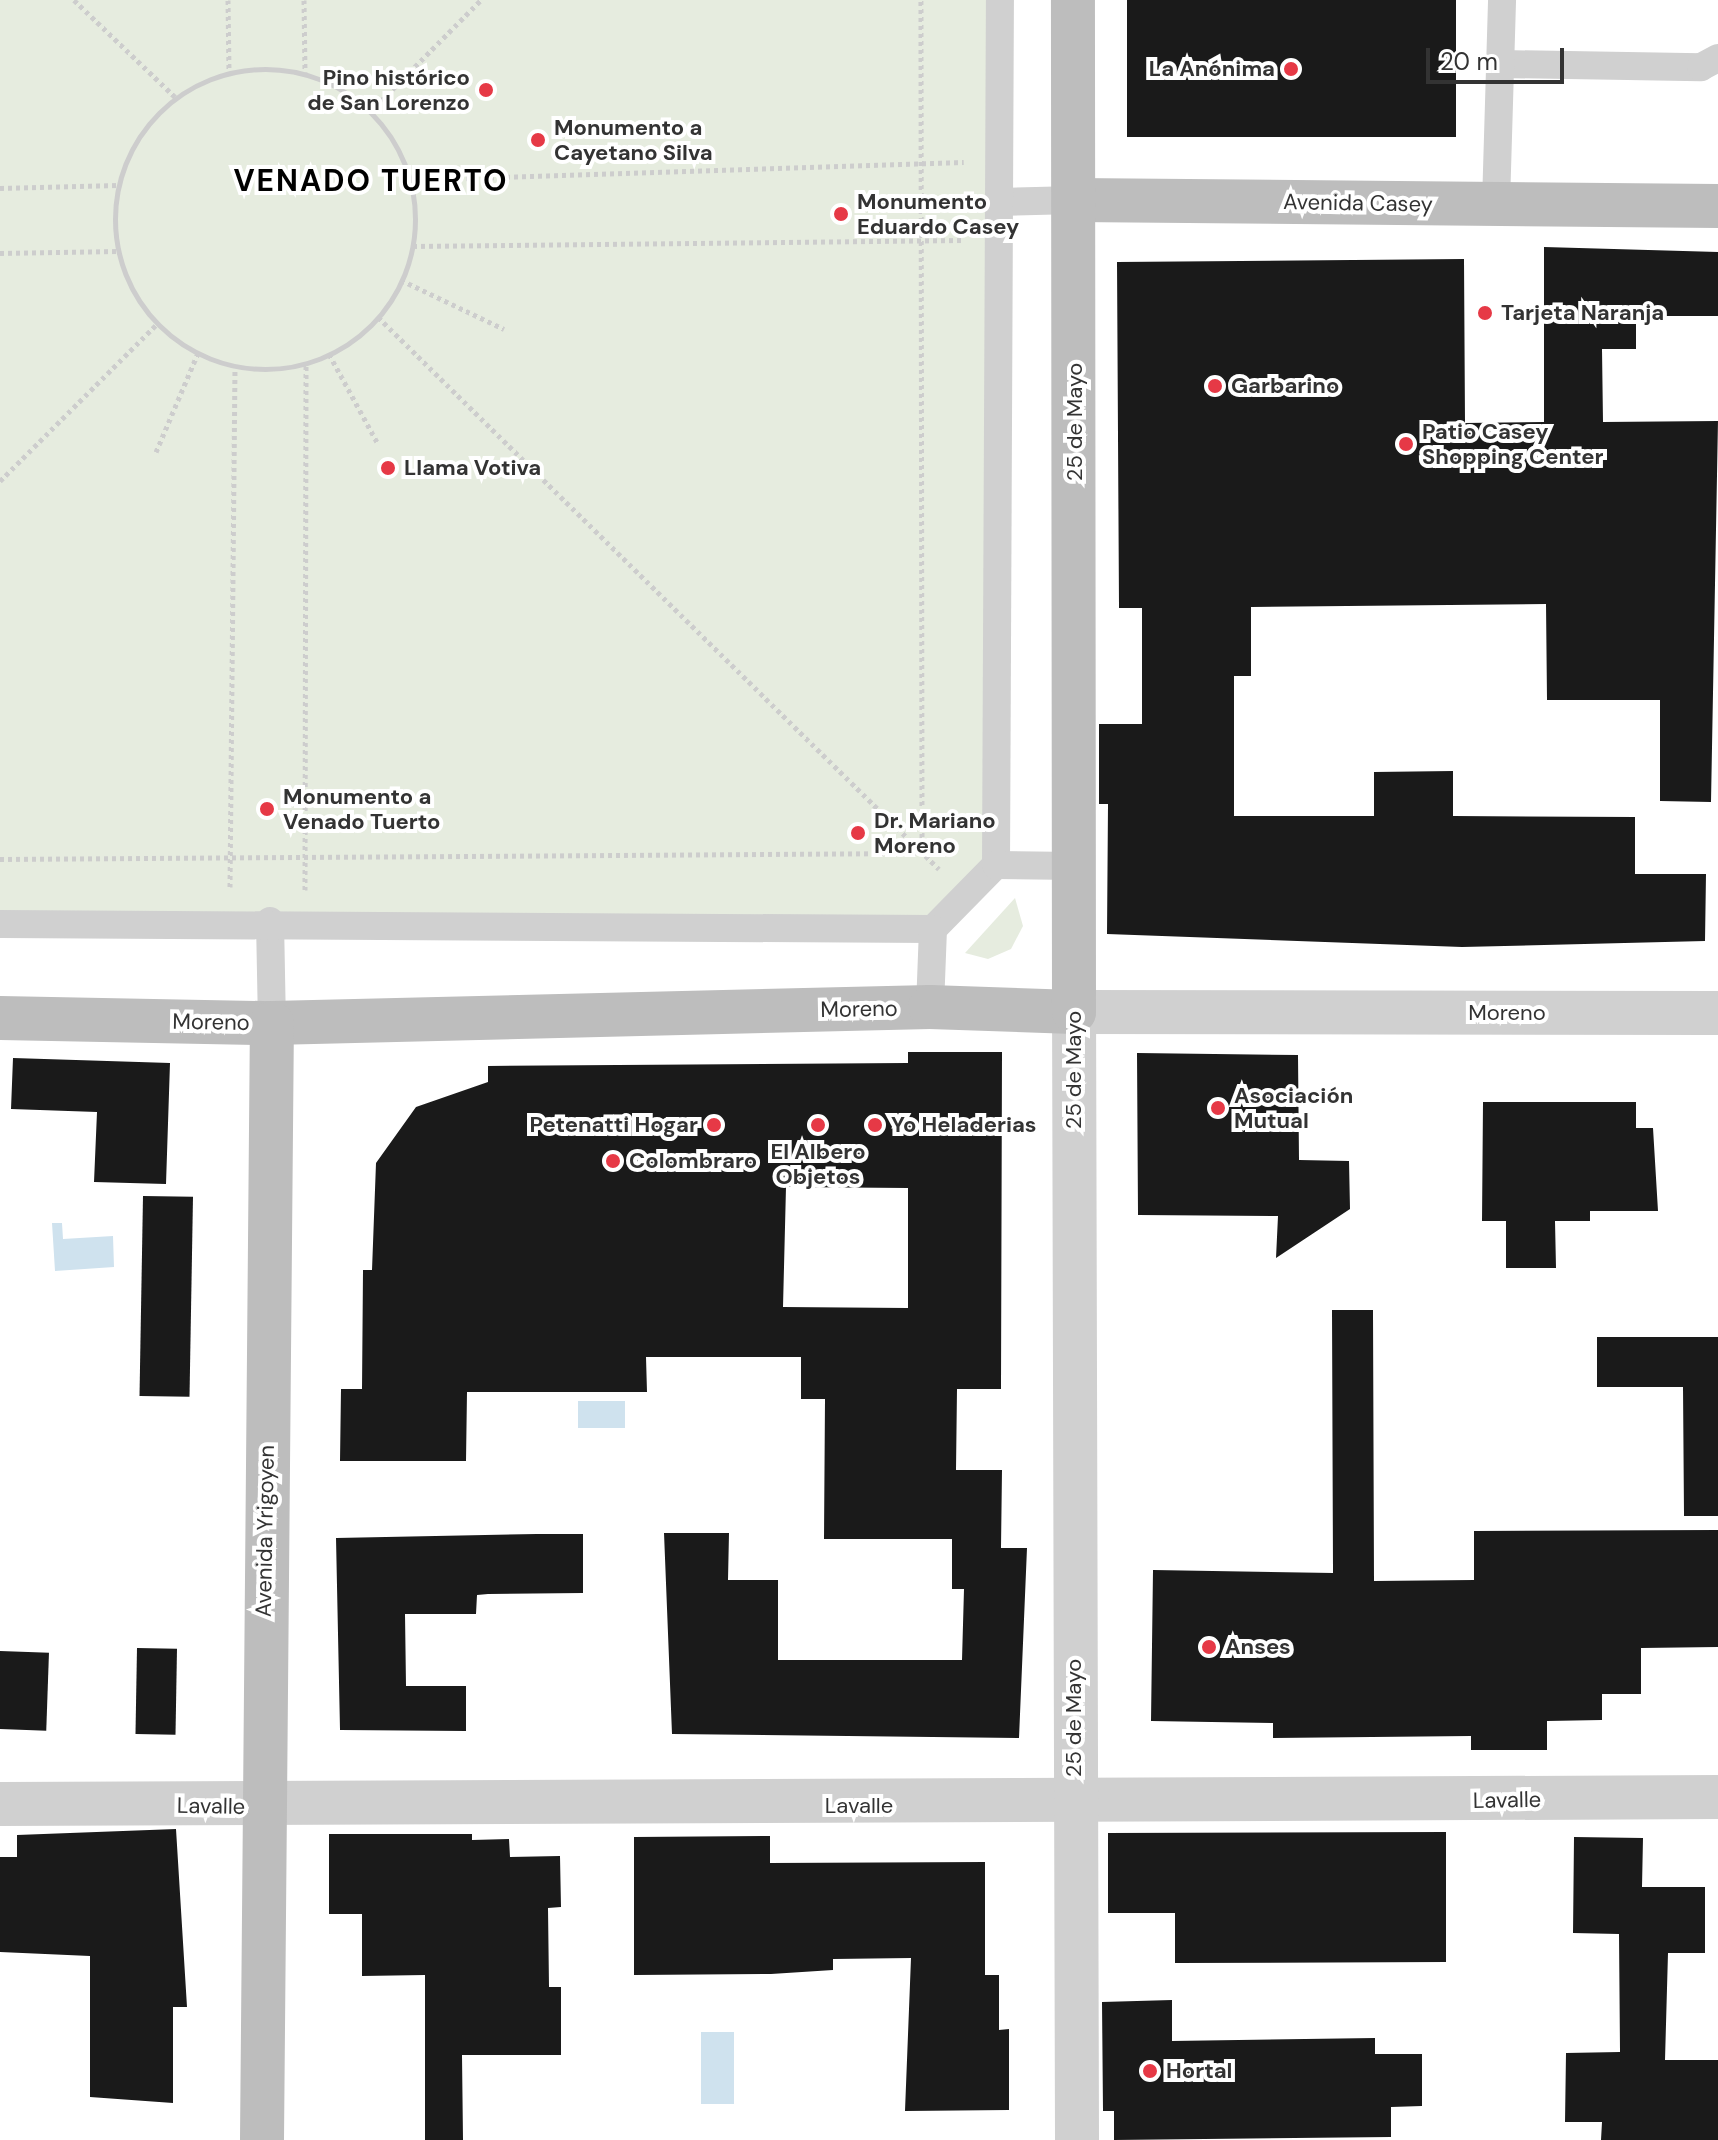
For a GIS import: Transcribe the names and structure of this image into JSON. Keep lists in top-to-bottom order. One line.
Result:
{"streets":{"main road":["Avenida Casey","25 de Mayo","Moreno","Avenida Yrigoyen"],"street":["Lavalle"]},"crossings":[["Avenida Casey","25 de Mayo"],["25 de Mayo","Moreno"],["25 de Mayo","Lavalle"],["Moreno","Avenida Yrigoyen"],["Avenida Yrigoyen","Lavalle"]],"districts":["VENADO TUERTO"],"places":["La Anónima","Pino histórico de San Lorenzo","Monumento a Cayetano Silva","Monumento Eduardo Casey","Tarjeta Naranja","Garbarino","Patio Casey Shopping Center","Llama Votiva","Monumento a Venado Tuerto","Dr. Mariano Moreno","Asociación Mutual","Petenatti Hogar","El Albero Objetos","Yo Heladerias","Colombraro","Anses","Hortal"],"scale_bar":"20 m"}
